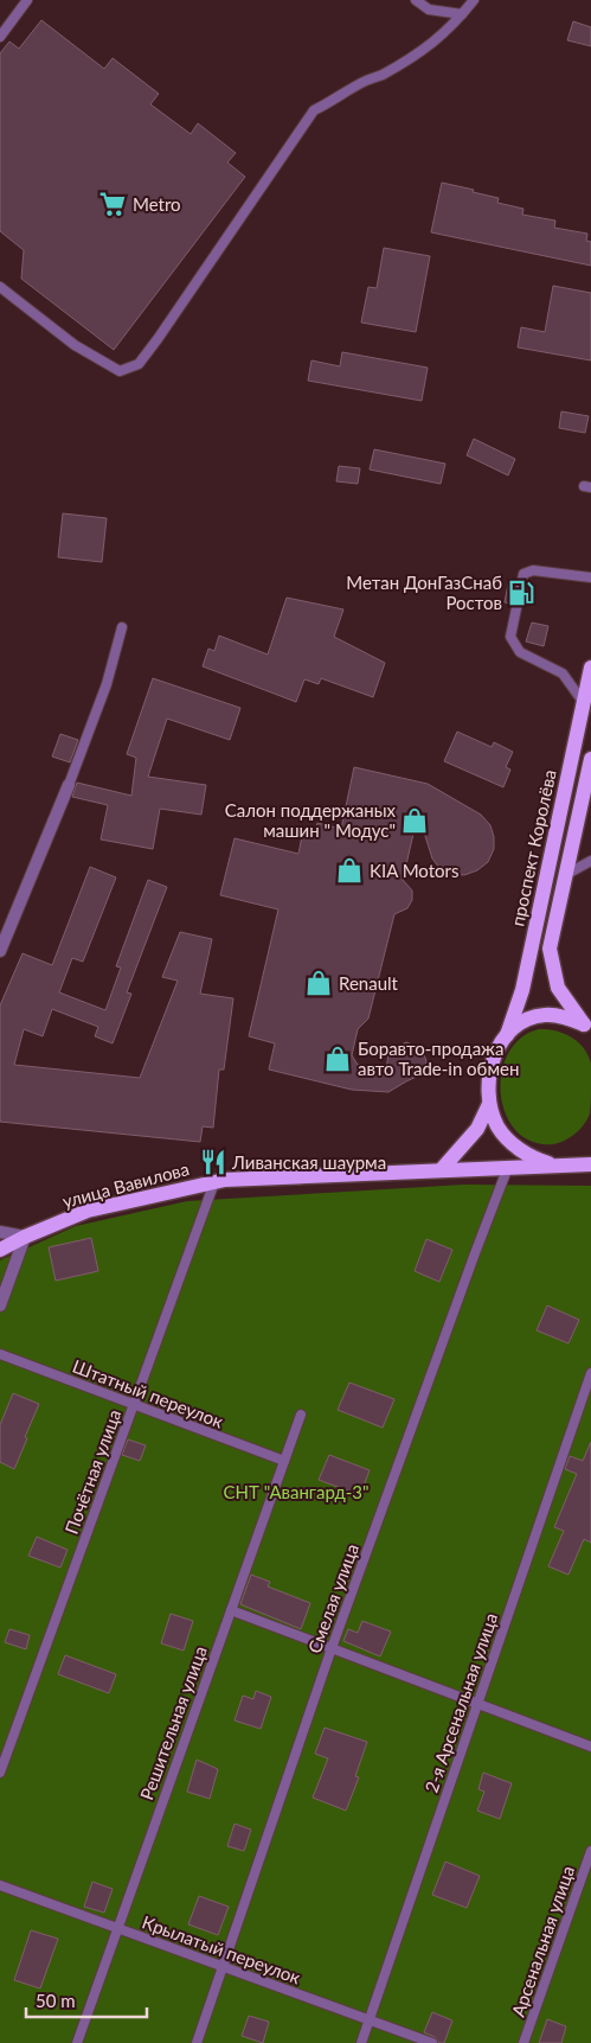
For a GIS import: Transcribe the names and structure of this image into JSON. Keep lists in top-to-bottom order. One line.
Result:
{"streets":{"main road":["проспект Королёва","улица Вавилова"],"lane":["Штатный переулок","Почётная улица","Смелая улица","2-я Арсенальная улица","Решительная улица","Арсенальная улица","Крылатый переулок"]},"crossings":[["проспект Королёва","улица Вавилова"],["улица Вавилова","Почётная улица"],["улица Вавилова","Смелая улица"],["Штатный переулок","Почётная улица"],["Штатный переулок","Решительная улица"],["Смелая улица","Крылатый переулок"],["2-я Арсенальная улица","Крылатый переулок"],["Решительная улица","Крылатый переулок"]],"parks":["СНТ \"Авангард-3\""],"places":{"supermarket":["Metro"],"fuel station":["Метан ДонГазСнаб Ростов"],"shop":["Салон поддержаных машин \" Модус\"","KIA Motors","Renault","Боравто-продажа авто Trade-in обмен"],"restaurant":["Ливанская шаурма"]},"scale_bar":"50 m"}
